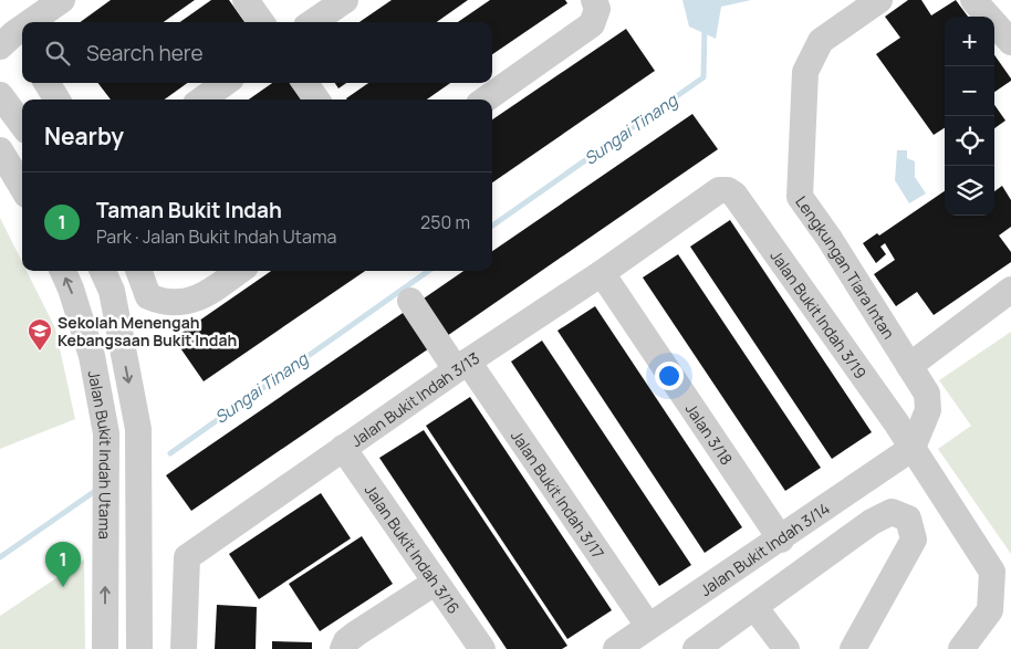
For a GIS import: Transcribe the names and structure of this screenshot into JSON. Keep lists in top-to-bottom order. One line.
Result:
{"streets":{"street":["Lengkungan Tiara Intan","Jalan Bukit Indah 3/19","Jalan Bukit Indah 3/13","Jalan 3/18","Jalan Bukit Indah Utama","Jalan Bukit Indah 3/17","Jalan Bukit Indah 3/16","Jalan Bukit Indah 3/14"]},"crossings":[["Lengkungan Tiara Intan","Jalan Bukit Indah 3/19"],["Lengkungan Tiara Intan","Jalan Bukit Indah 3/14"],["Jalan Bukit Indah 3/19","Jalan Bukit Indah 3/13"],["Jalan Bukit Indah 3/19","Jalan Bukit Indah 3/14"],["Jalan Bukit Indah 3/13","Jalan 3/18"],["Jalan Bukit Indah 3/13","Jalan Bukit Indah 3/17"],["Jalan Bukit Indah 3/13","Jalan Bukit Indah 3/16"],["Jalan 3/18","Jalan Bukit Indah 3/14"],["Jalan Bukit Indah 3/17","Jalan Bukit Indah 3/14"]],"water":["Sungai Tinang"],"places":{"school or university":["Sekolah Menengah Kebangsaan Bukit Indah"]},"page":{"map_buttons":["+","−"],"search":"Search here","heading":"Nearby","list":[{"mark":"1","name":"Taman Bukit Indah","note":"Park · Jalan Bukit Indah Utama","value":"250 m"}],"pins":"1"}}
